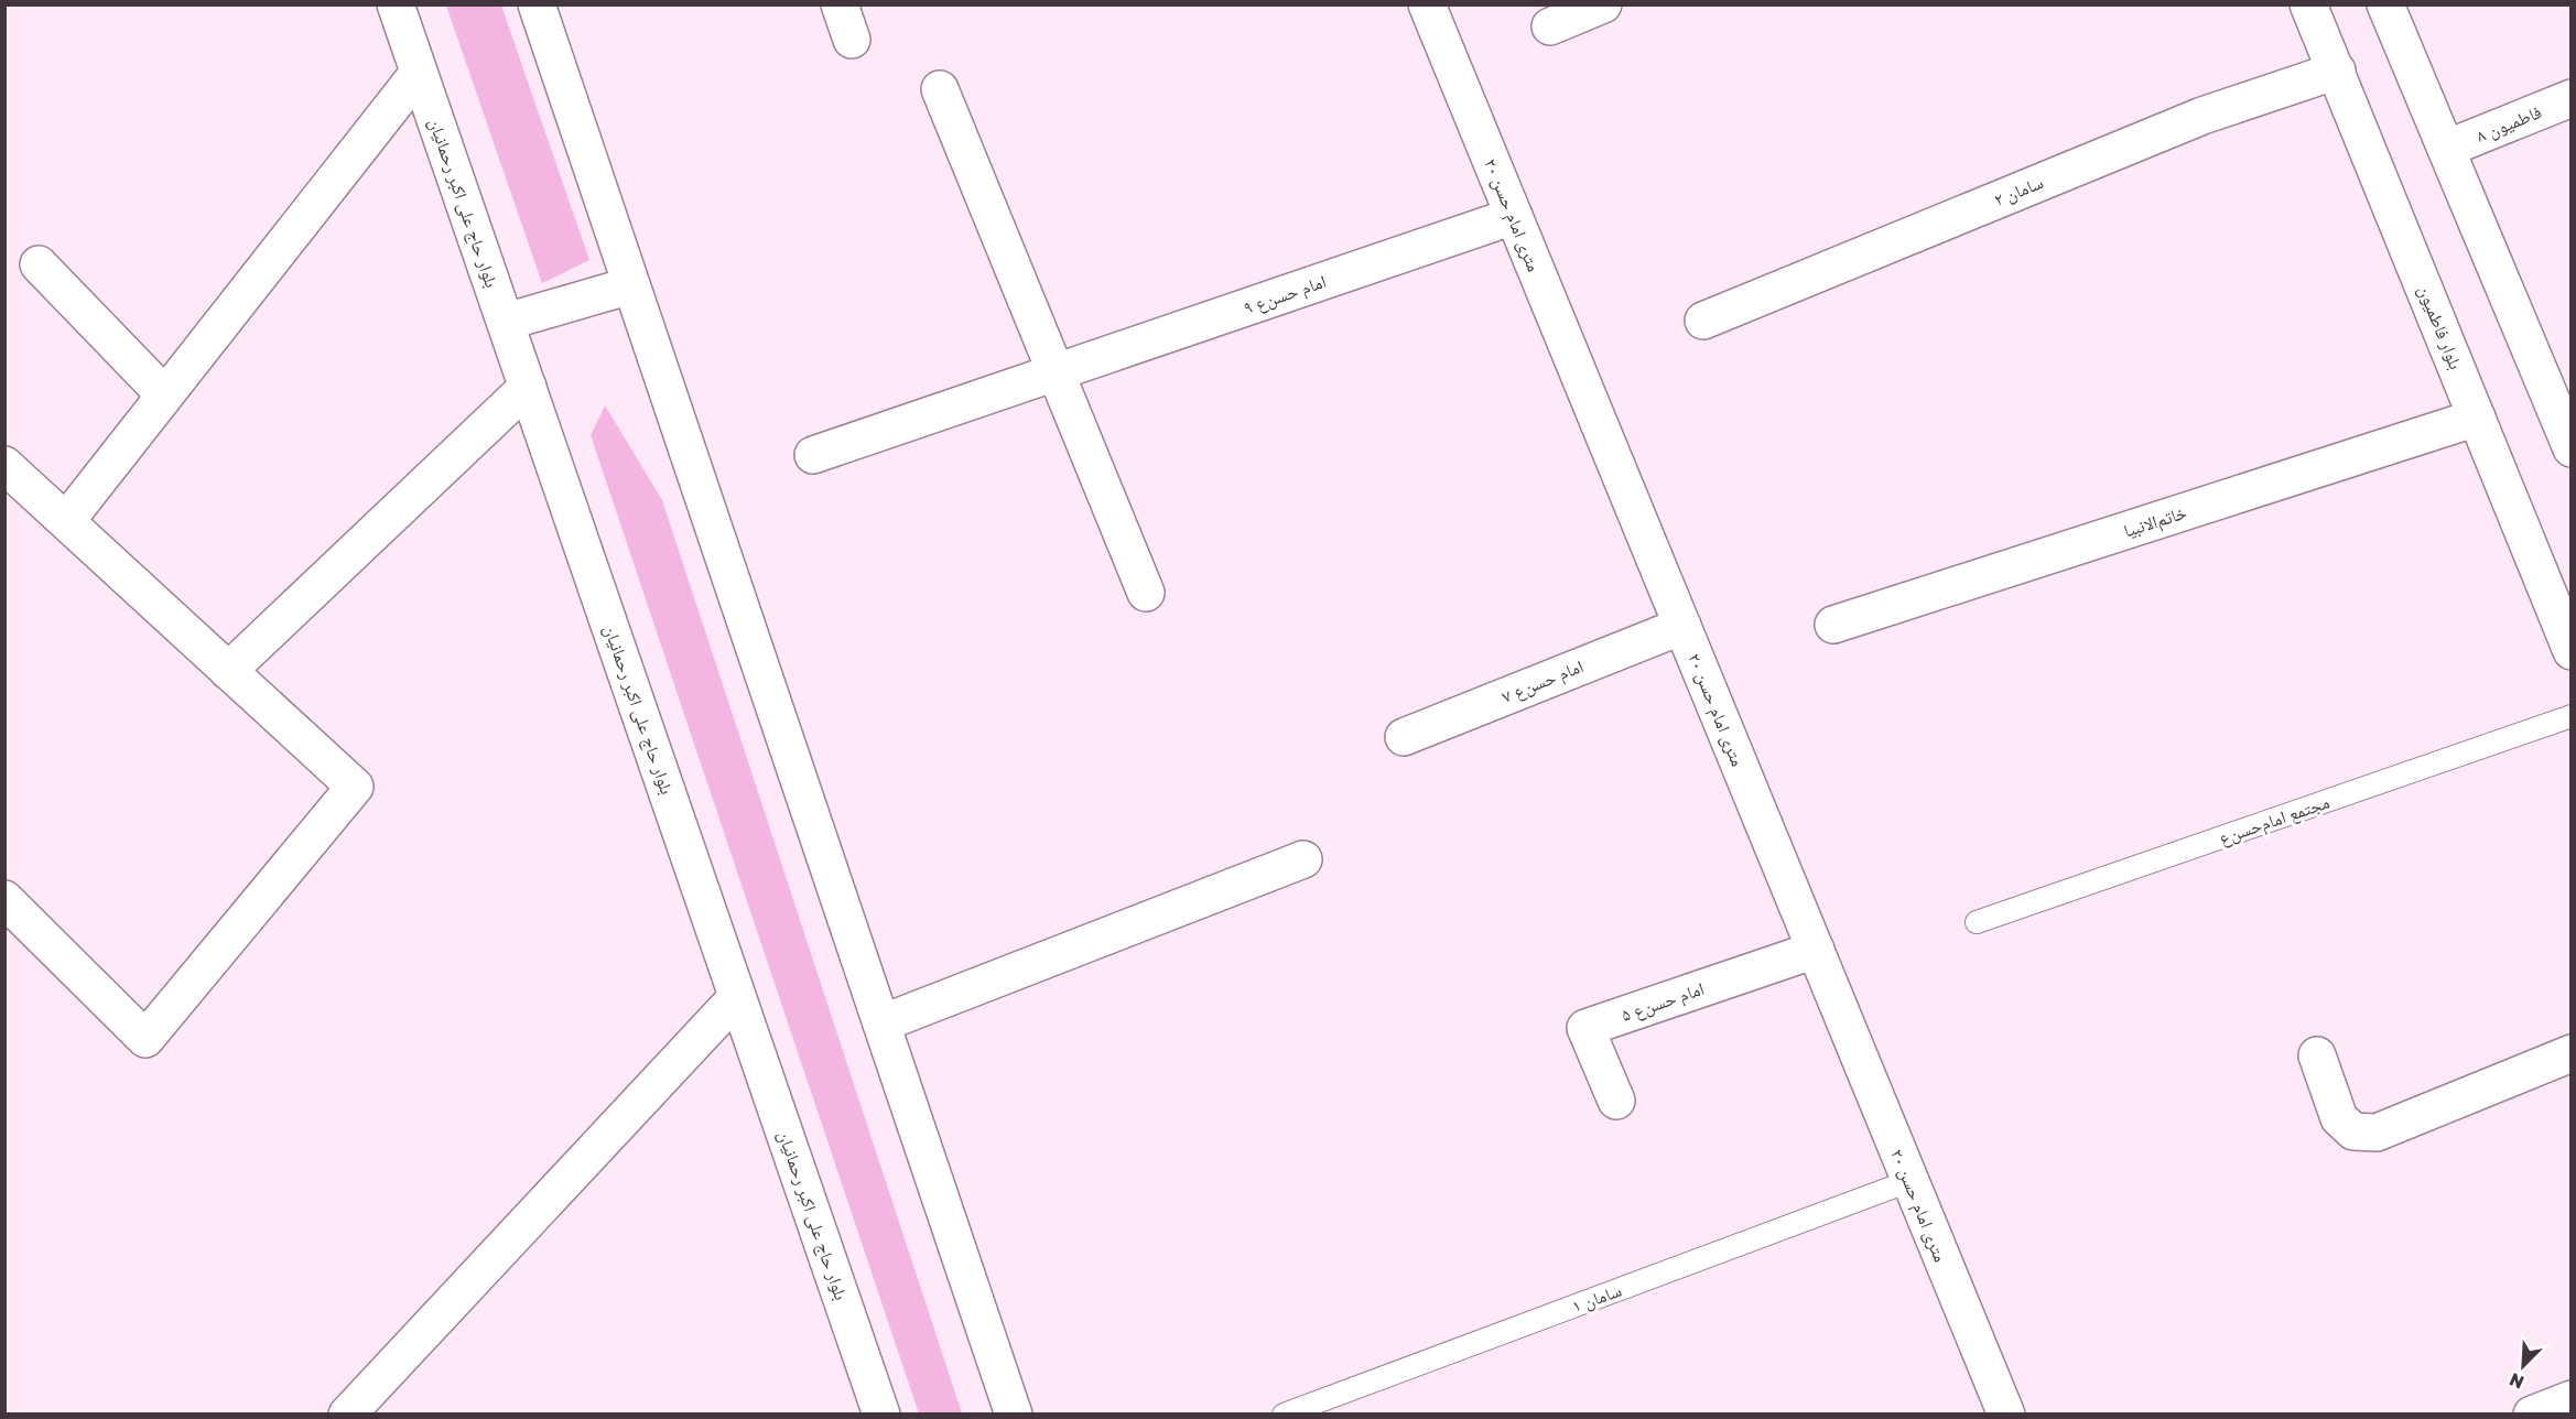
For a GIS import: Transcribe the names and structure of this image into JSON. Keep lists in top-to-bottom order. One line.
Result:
{"streets":{"street":["فاطمیون ۸","سامان ۲","بلوار حاج علی اکبر رحمانیان","۲۰ متری امام حسن","امام حسن‌ع ۹","بلوار فاطمیون","خاتم‌الانبیا","امام حسن‌ع ۷","امام حسن‌ع ۵"],"lane":["مجتمع امام‌حسن‌ع","سامان ۱"]},"crossings":[["سامان ۲","بلوار فاطمیون"],["۲۰ متری امام حسن","امام حسن‌ع ۹"],["۲۰ متری امام حسن","امام حسن‌ع ۷"],["۲۰ متری امام حسن","امام حسن‌ع ۵"],["۲۰ متری امام حسن","سامان ۱"],["بلوار فاطمیون","خاتم‌الانبیا"]],"north":"bottom left"}
